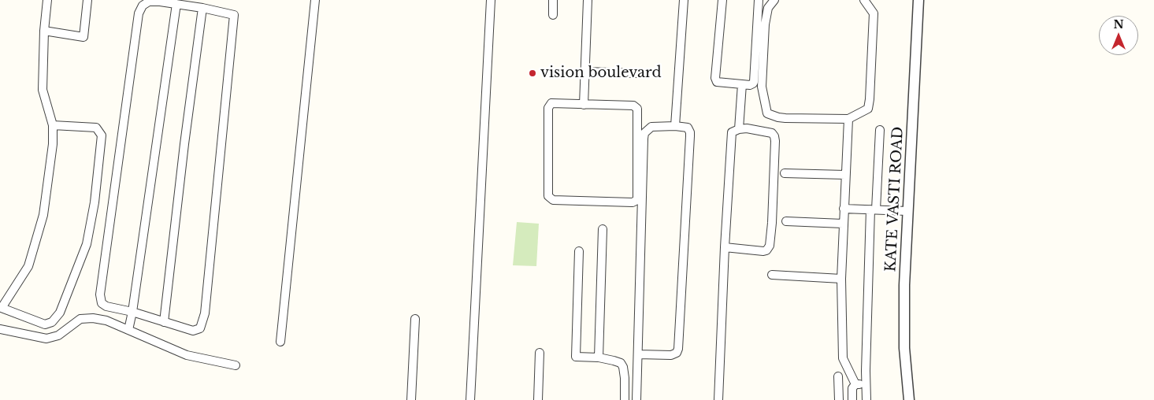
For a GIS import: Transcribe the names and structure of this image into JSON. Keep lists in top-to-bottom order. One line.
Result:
{"streets":{"street":["KATE VASTI ROAD"]},"places":["vision boulevard"],"north":"top"}
